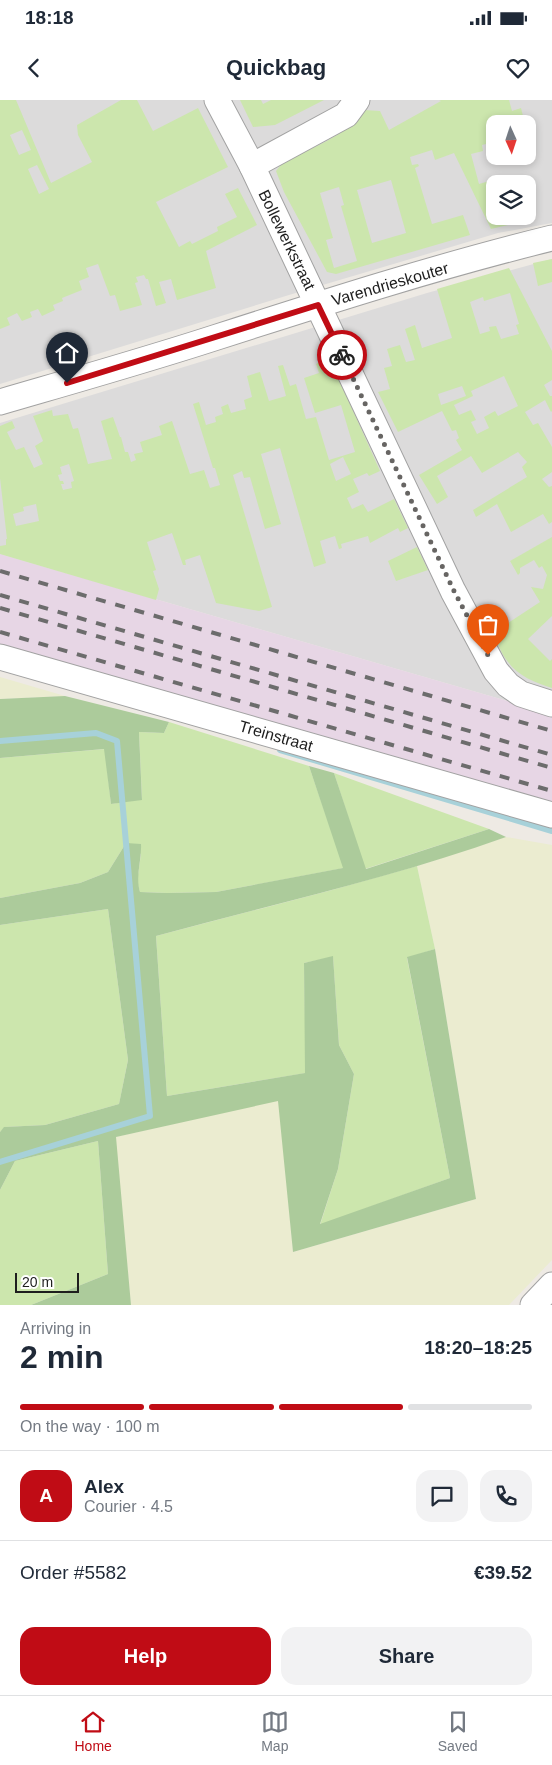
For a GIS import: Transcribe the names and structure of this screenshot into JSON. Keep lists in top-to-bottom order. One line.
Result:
{"streets":{"street":["Bollewerkstraat","Varendrieskouter","Treinstraat"]},"crossings":[["Bollewerkstraat","Varendrieskouter"]],"scale_bar":"20 m","north":"bottom","page":{"status":"18:18","header":"Quickbag","scale":"20 m","heading":["2 min","Arriving in","18:20–18:25"],"panel":["Alex","Courier · 4.5","Order #5582","€39.52"],"bar":"On the way · 100 m","round":"A","buttons":["Help","Share"],"tabs":["Home","Map","Saved"]}}
